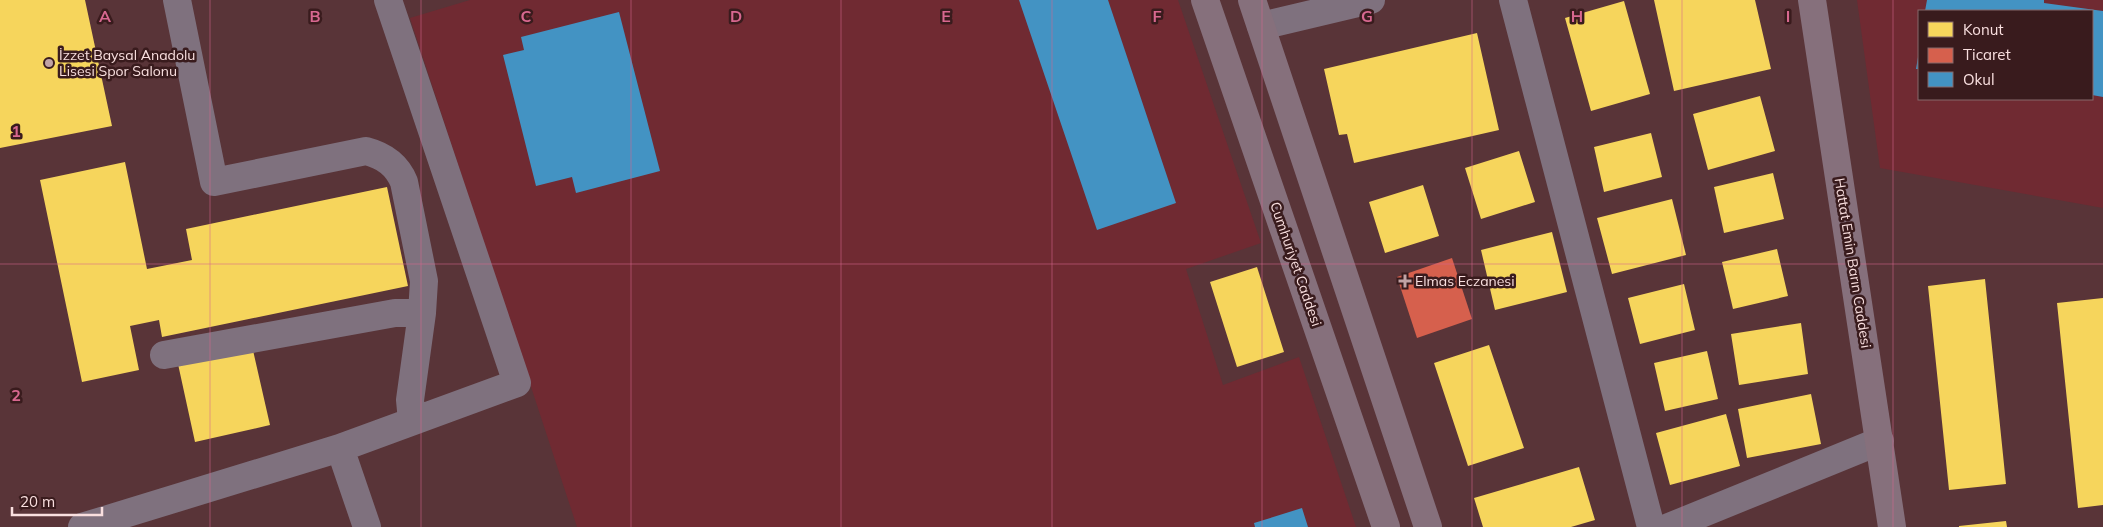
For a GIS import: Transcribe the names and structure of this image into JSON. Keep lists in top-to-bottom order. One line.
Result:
{"streets":{"main road":["Hattat Emin Barın Caddesi","Cumhuriyet Caddesi"]},"places":{"other":["İzzet Baysal Anadolu Lisesi Spor Salonu"],"health":["Elmas Eczanesi"]},"legend":["Konut","Ticaret","Okul"],"scale_bar":"20 m","grid":{"columns":["A","B","C","D","E","F","G","H","I"],"rows":["1","2"]}}
